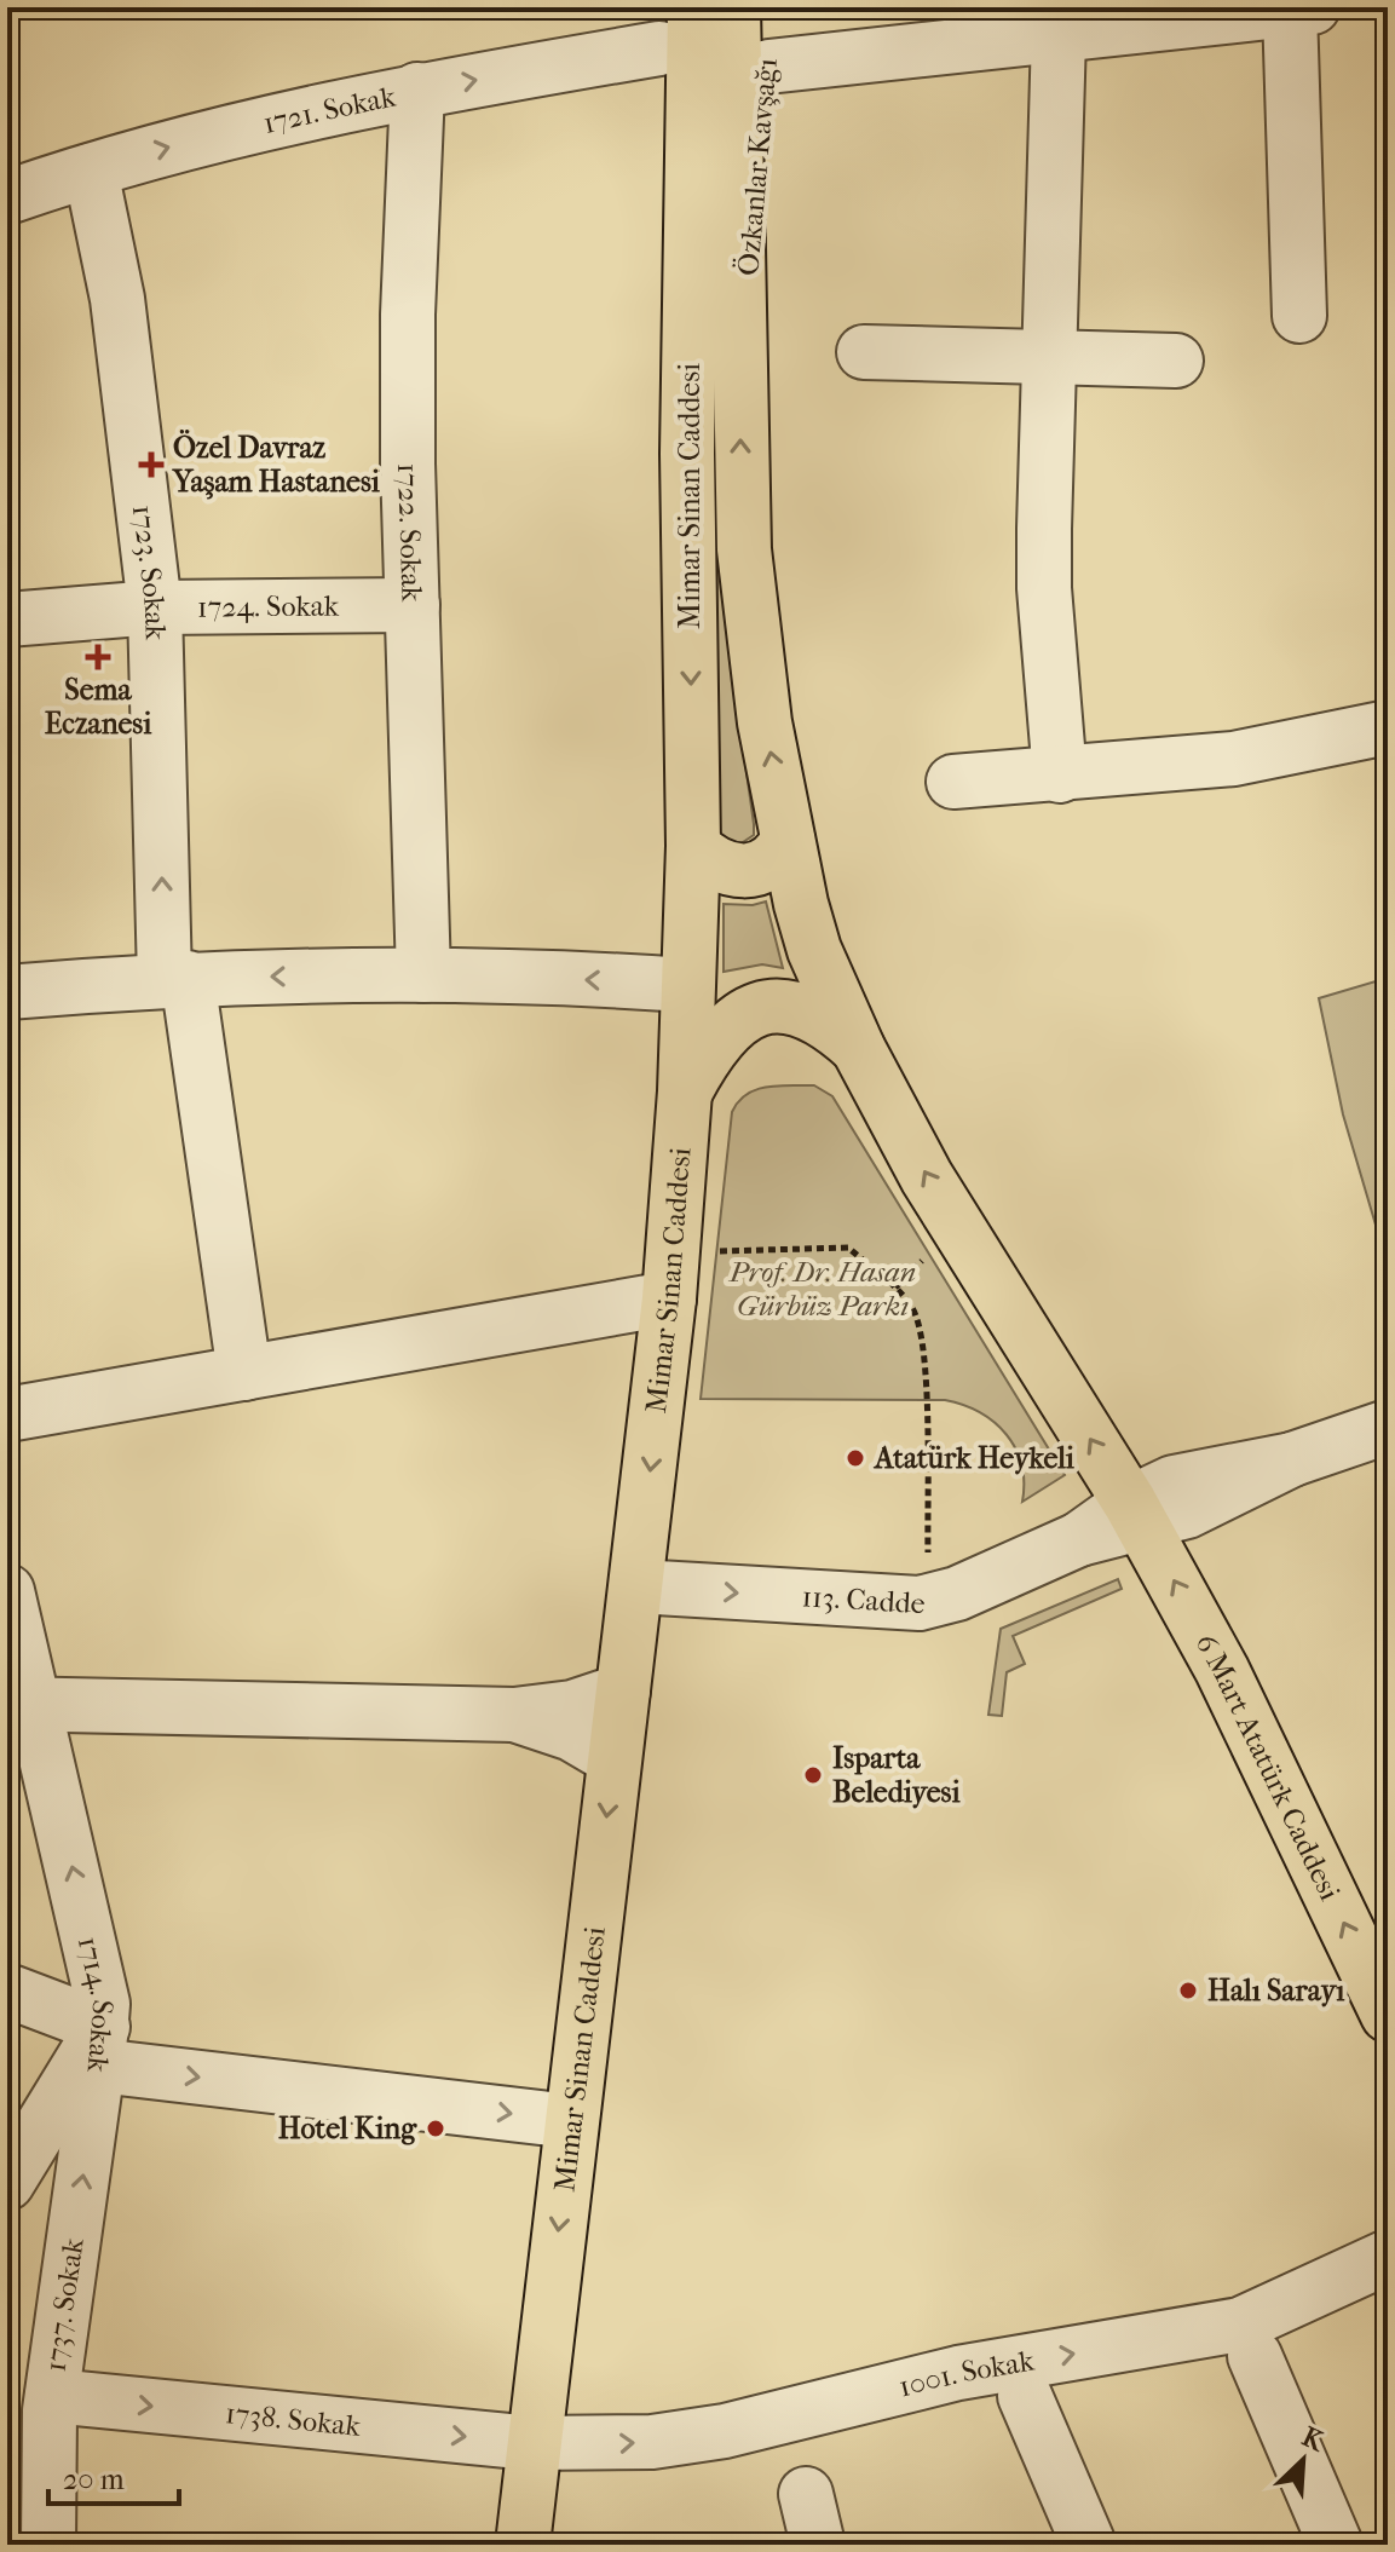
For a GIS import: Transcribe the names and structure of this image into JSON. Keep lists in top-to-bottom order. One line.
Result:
{"streets":{"main road":["Özkanlar Kavşağı","Mimar Sinan Caddesi","6 Mart Atatürk Caddesi"],"street":["1721. Sokak","1722. Sokak","1723. Sokak","1724. Sokak","113. Cadde","1714. Sokak","1737. Sokak","1001. Sokak","1738. Sokak"]},"crossings":[["1721. Sokak","1722. Sokak"],["1721. Sokak","1723. Sokak"],["Özkanlar Kavşağı","Mimar Sinan Caddesi"],["Mimar Sinan Caddesi","113. Cadde"],["Mimar Sinan Caddesi","6 Mart Atatürk Caddesi"],["Mimar Sinan Caddesi","1714. Sokak"],["Mimar Sinan Caddesi","1001. Sokak"],["Mimar Sinan Caddesi","1738. Sokak"],["1722. Sokak","1724. Sokak"],["1723. Sokak","1724. Sokak"],["113. Cadde","6 Mart Atatürk Caddesi"],["1714. Sokak","1737. Sokak"],["1737. Sokak","1738. Sokak"],["1001. Sokak","1738. Sokak"]],"one_way":["1721. Sokak","113. Cadde","6 Mart Atatürk Caddesi","1737. Sokak","1001. Sokak","1738. Sokak"],"parks":["Prof. Dr. Hasan Gürbüz Parkı"],"places":{"health":["Özel Davraz Yaşam Hastanesi","Sema Eczanesi"],"other":["Atatürk Heykeli","Isparta Belediyesi","Halı Sarayı","Hotel King"]},"scale_bar":"20 m","north":"top right"}
